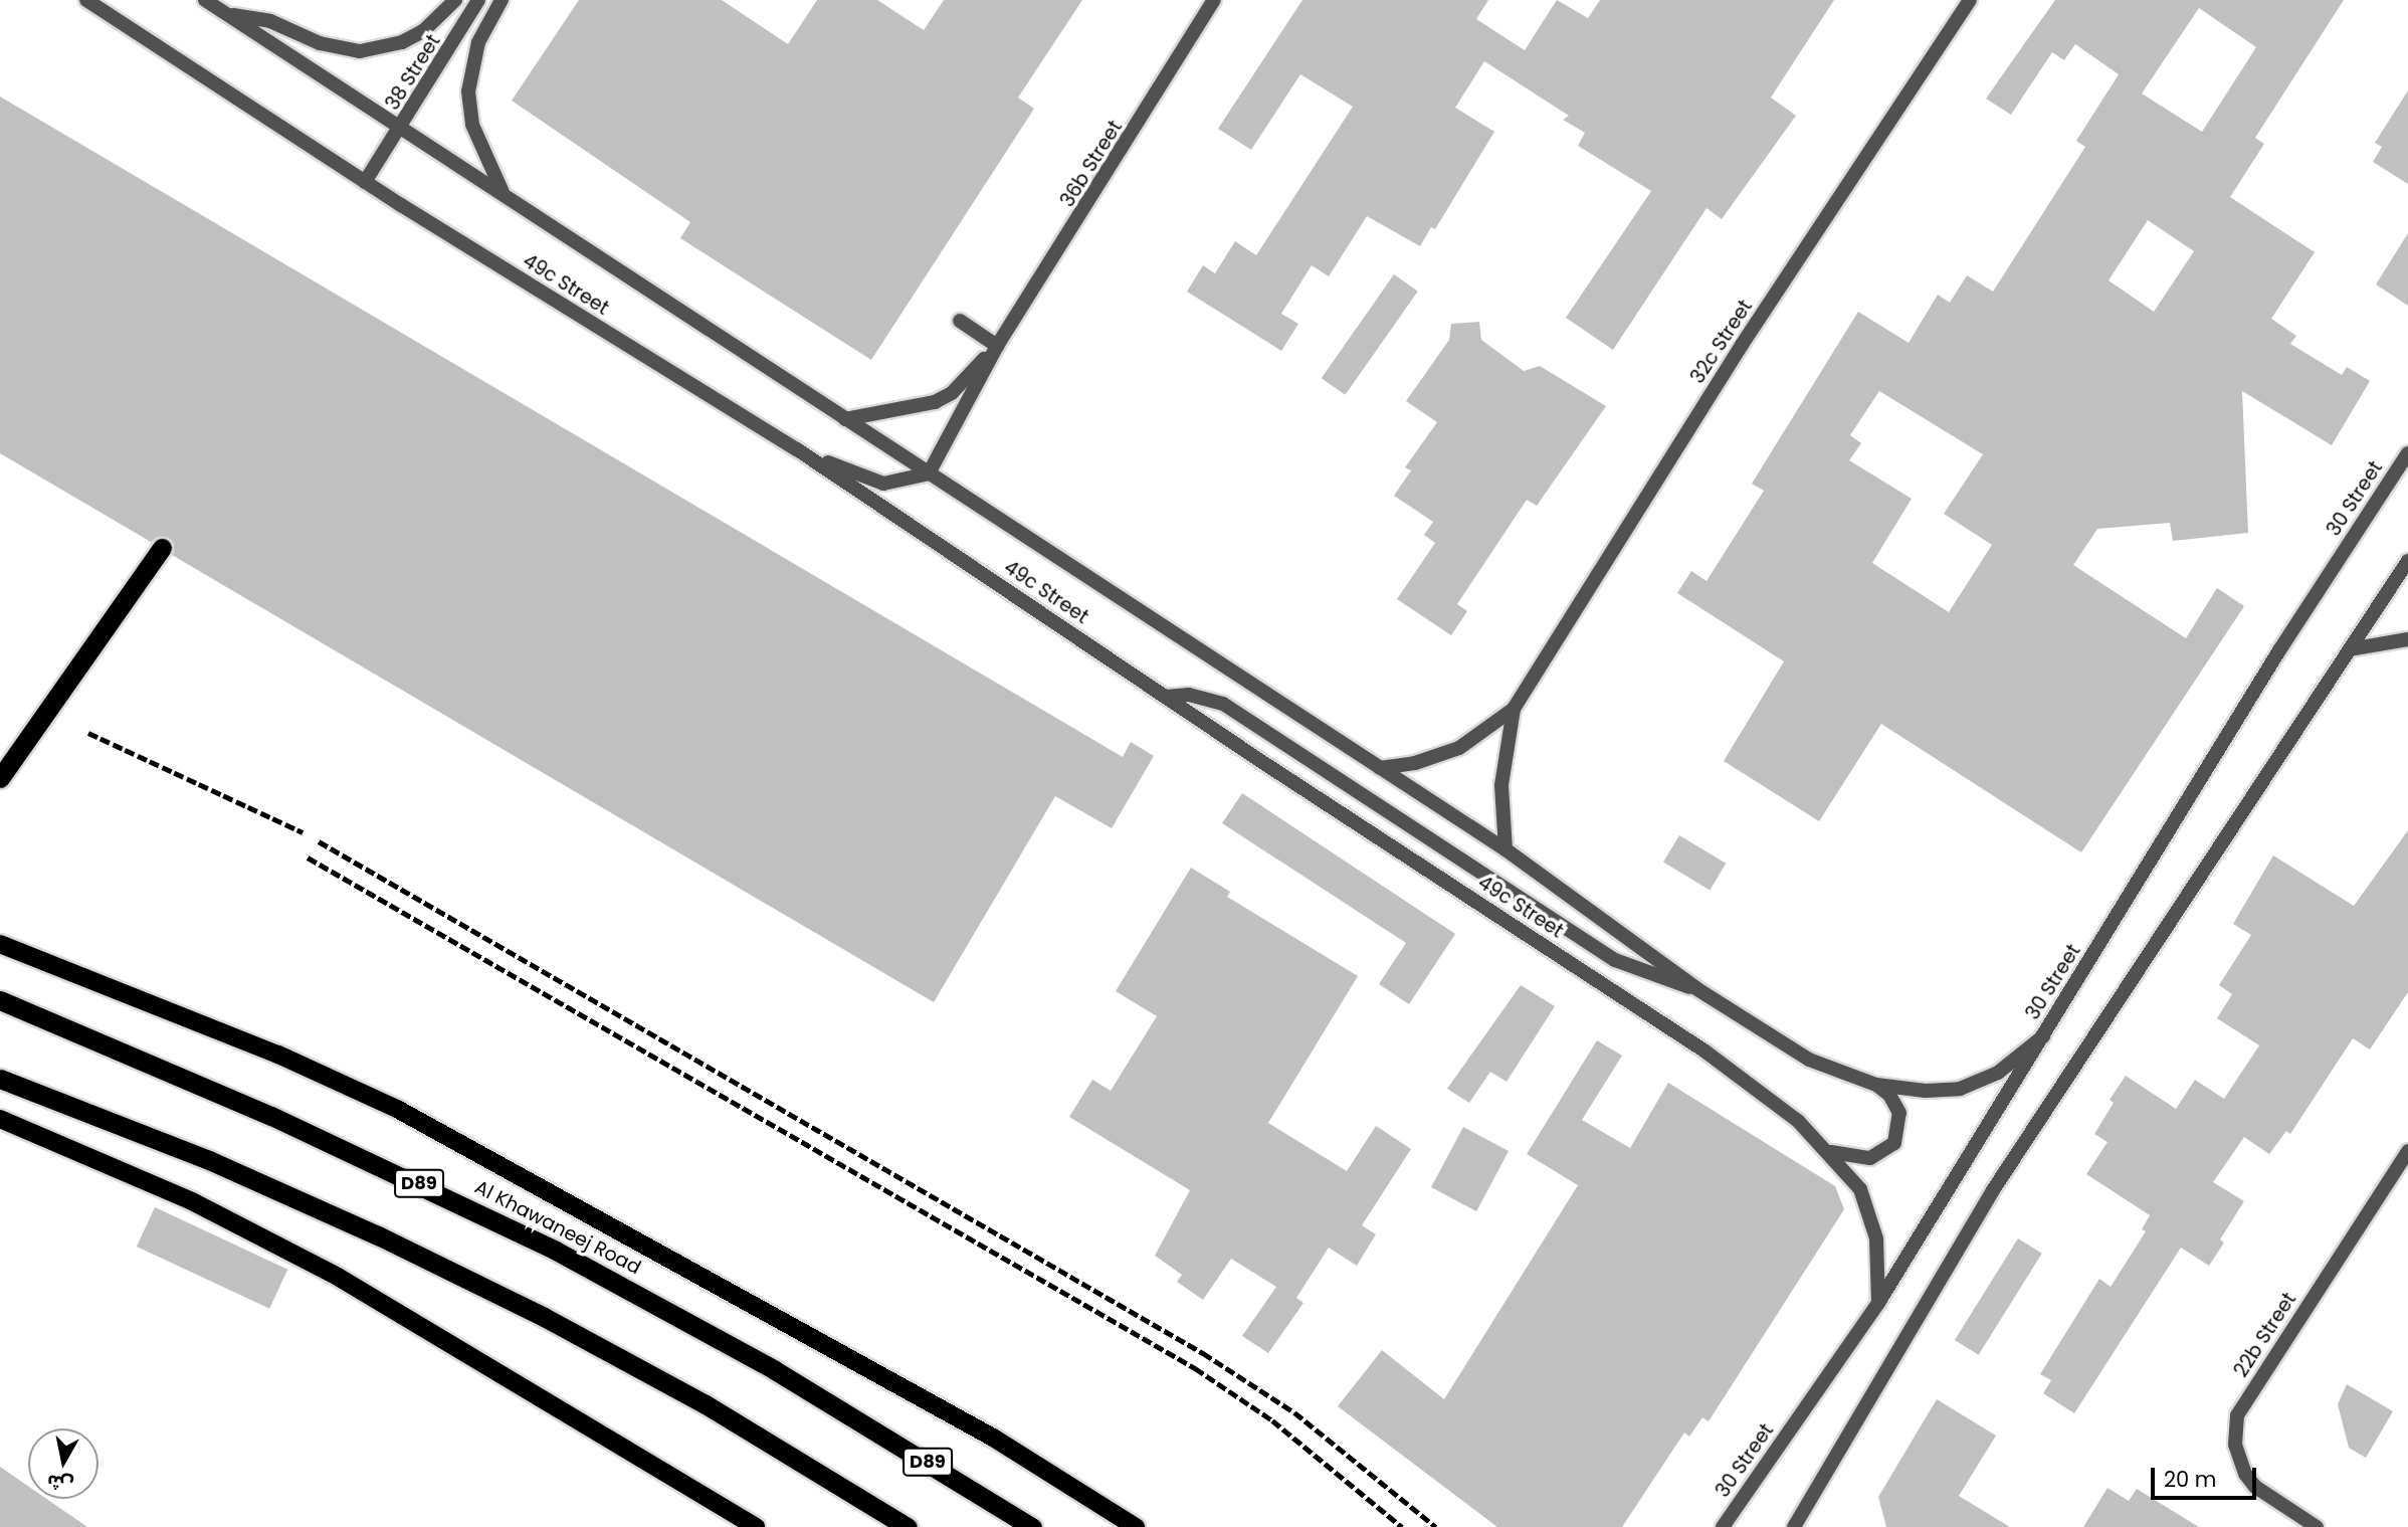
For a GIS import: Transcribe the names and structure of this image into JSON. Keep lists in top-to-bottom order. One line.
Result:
{"streets":{"highway":["D89","Al Khawaneej Road"],"street":["38 Street","36b Street","49c Street","32c Street","30 Street","22b Street"]},"crossings":[["38 Street","49c Street"],["36b Street","49c Street"],["49c Street","32c Street"],["49c Street","30 Street"]],"scale_bar":"20 m","north":"bottom"}
